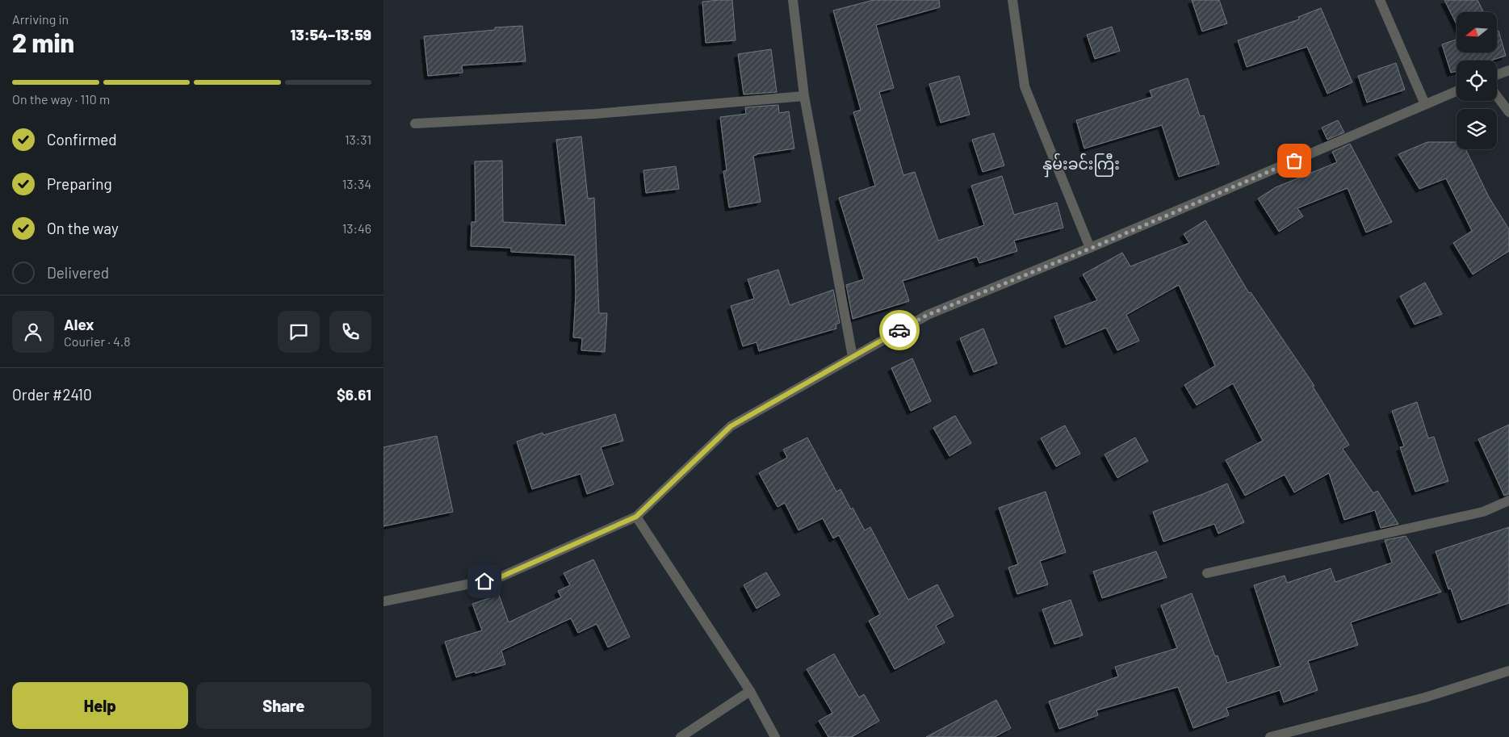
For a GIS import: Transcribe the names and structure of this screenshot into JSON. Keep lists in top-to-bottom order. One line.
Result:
{"districts":["နှမ်းခင်းကြီး"],"north":"left","page":{"heading":["2 min","Arriving in","13:54–13:59"],"panel":["Alex","Courier · 4.8","Order #2410","$6.61"],"bar":"On the way · 110 m","list":[["Confirmed","13:31"],["Preparing","13:34"],["On the way","13:46"],"Delivered"],"buttons":["Help","Share"]}}
